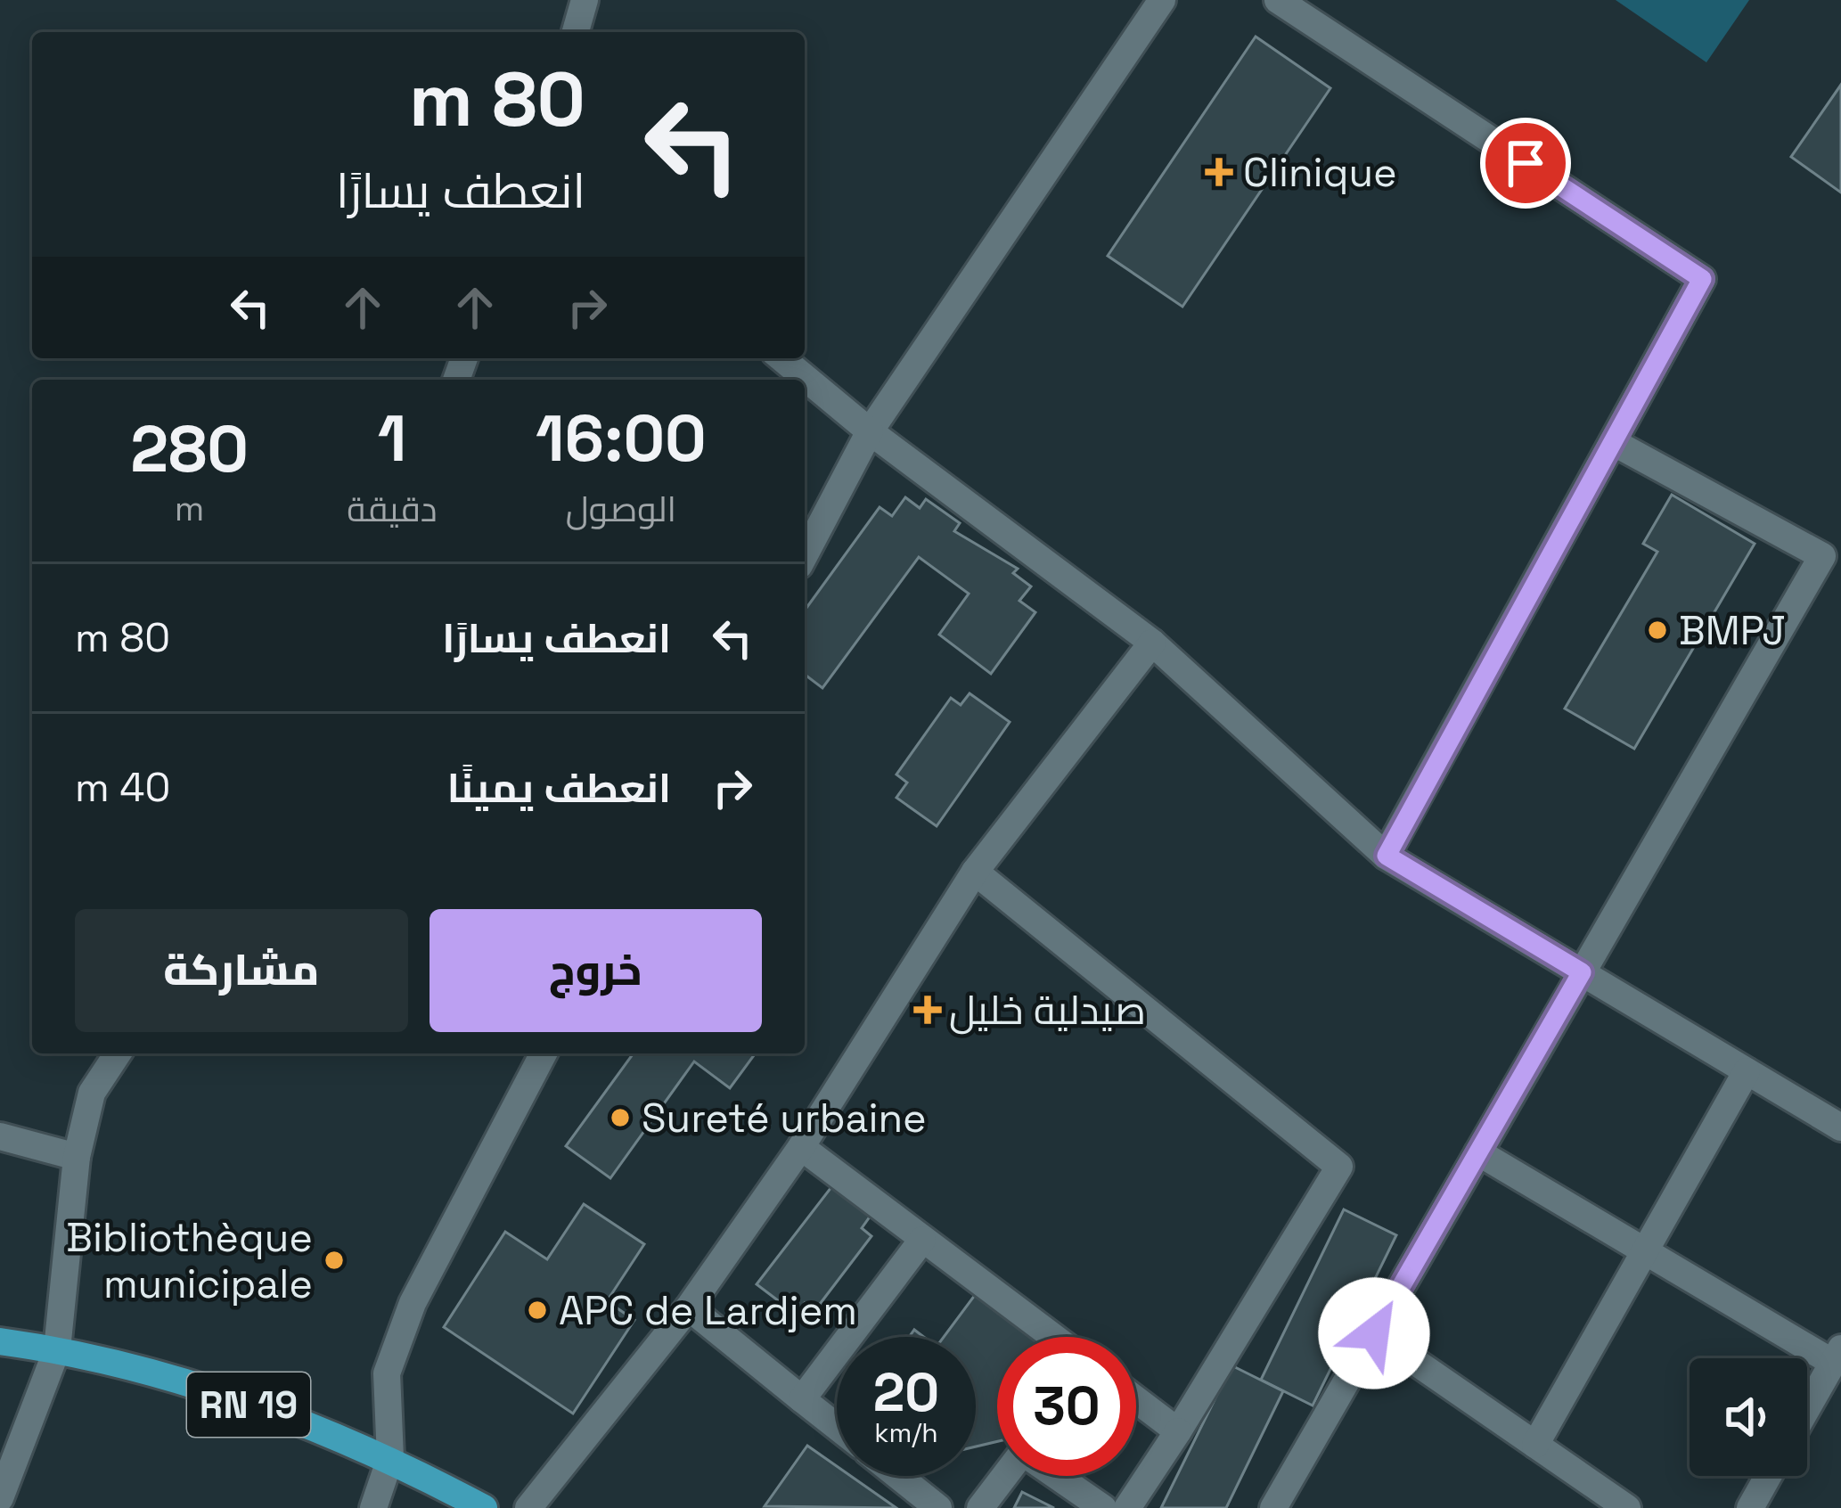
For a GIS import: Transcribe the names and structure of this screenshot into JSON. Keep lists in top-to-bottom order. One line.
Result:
{"streets":{"main road":["RN 19"]},"places":{"health":["Clinique","صيدلية خليل"],"other":["BMPJ","Sureté urbaine","Bibliothèque municipale","APC de Lardjem"]},"page":{"turn":["80 m","انعطف يسارًا"],"eta":["16:00","الوصول","1","دقيقة","280","m"],"list":[{"name":"انعطف يسارًا","value":"80 m"},{"name":"انعطف يمينًا","value":"40 m"}],"buttons":["خروج","مشاركة"],"speed":"20 km/h","limit":"30"}}
